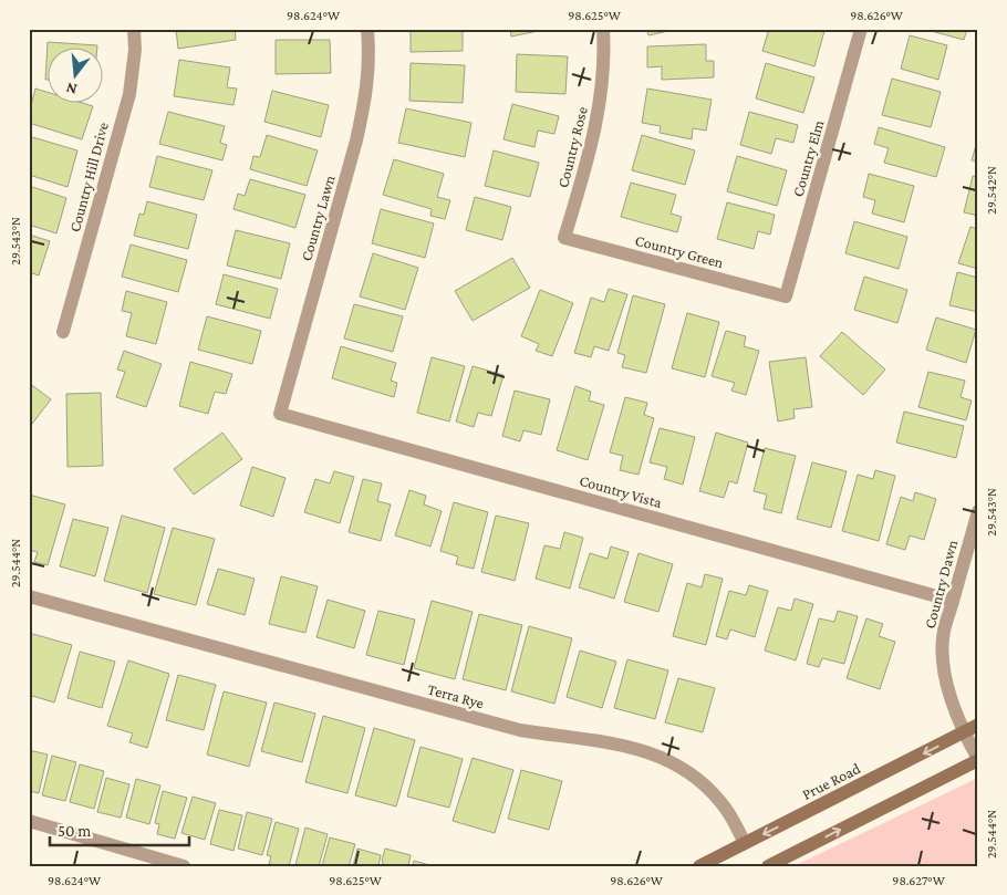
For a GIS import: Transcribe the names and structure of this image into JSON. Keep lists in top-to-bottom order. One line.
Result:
{"streets":{"main road":["Prue Road"],"street":["Country Rose","Country Elm","Country Hill Drive","Country Lawn","Country Green","Country Vista","Country Dawn","Terra Rye"]},"crossings":[["Country Rose","Country Green"],["Country Elm","Country Green"],["Country Lawn","Country Vista"],["Country Vista","Country Dawn"],["Country Dawn","Prue Road"],["Terra Rye","Prue Road"]],"scale_bar":"50 m","north":"bottom","coordinates":["98.624°W","98.625°W","98.626°W","29.542°N","29.543°N","29.544°N","98.627°W"]}
